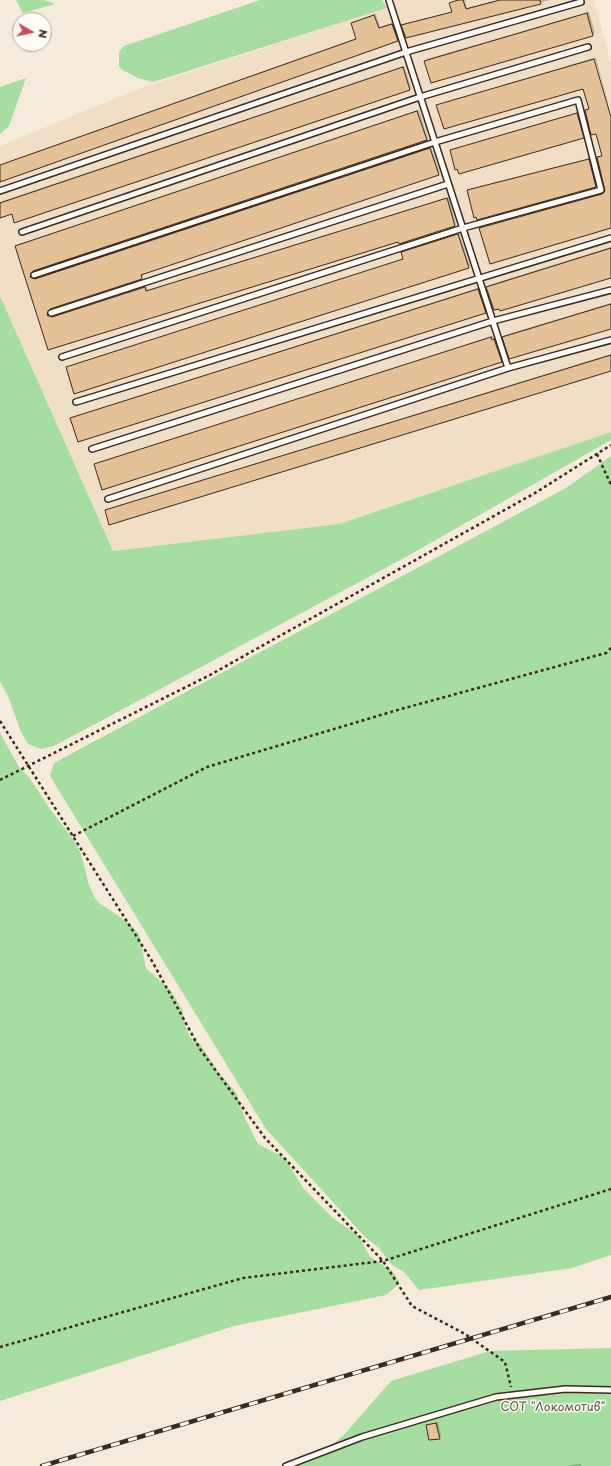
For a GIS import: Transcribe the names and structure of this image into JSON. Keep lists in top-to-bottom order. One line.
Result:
{"parks":["СОТ \"Локомотив\""],"north":"right"}
